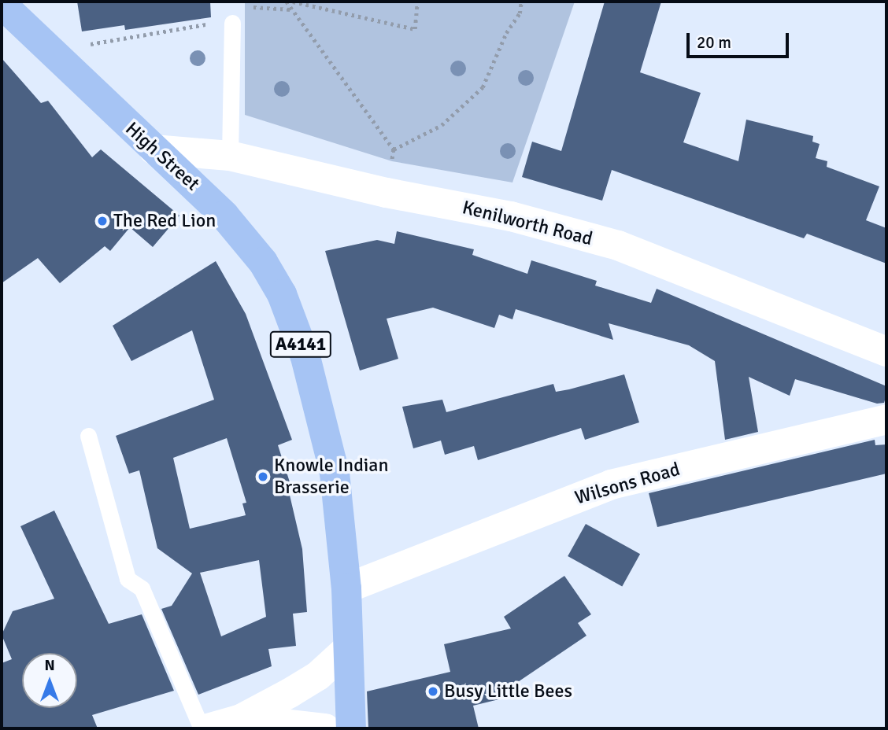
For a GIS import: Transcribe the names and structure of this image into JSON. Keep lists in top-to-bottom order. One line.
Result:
{"streets":{"main road":["High Street","Kenilworth Road","A4141","Wilsons Road"]},"crossings":[["High Street","Kenilworth Road"],["High Street","A4141"],["High Street","Wilsons Road"],["A4141","Wilsons Road"]],"places":["The Red Lion","Knowle Indian Brasserie","Busy Little Bees"],"scale_bar":"20 m","north":"top"}
